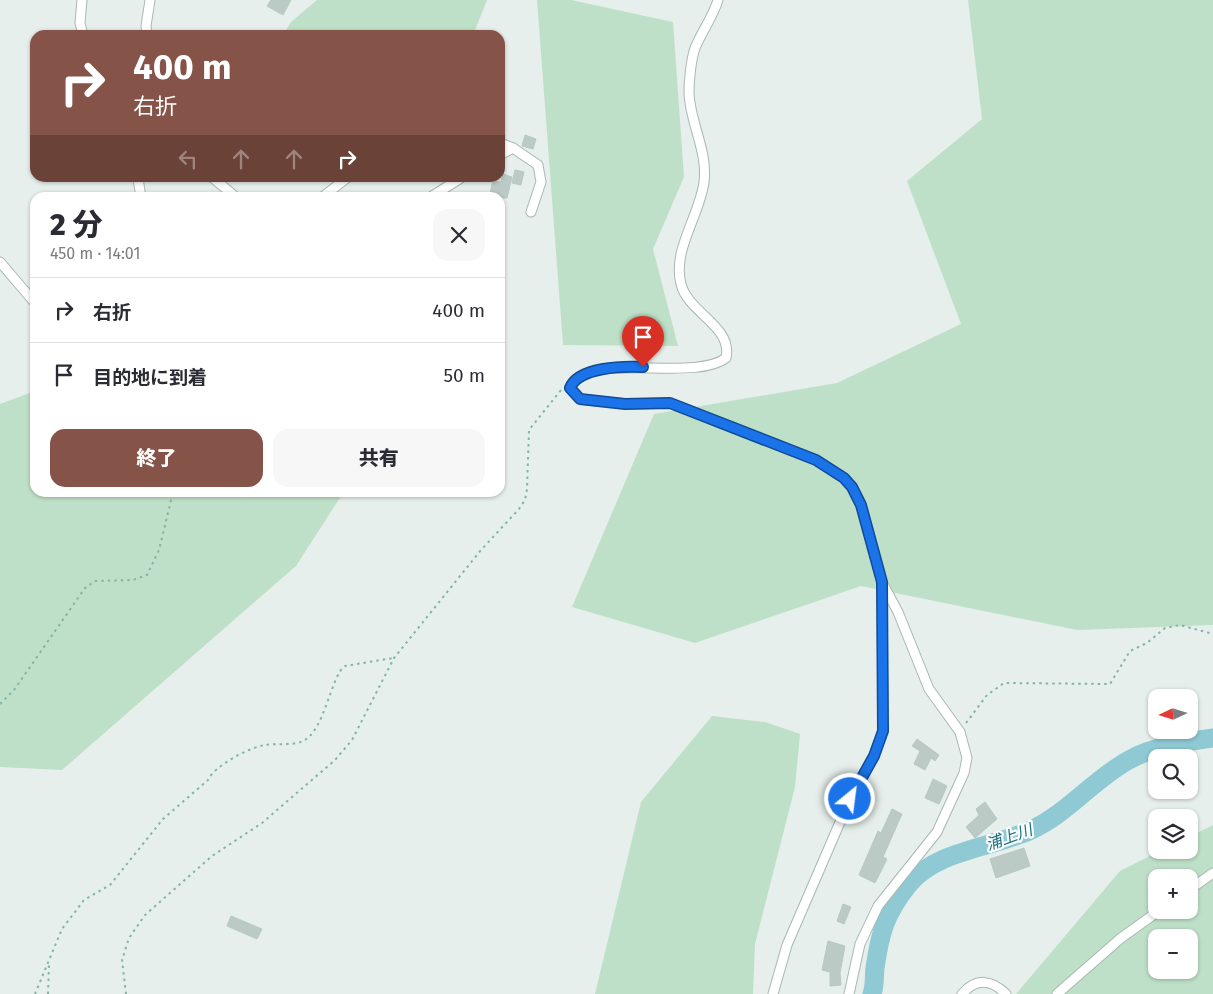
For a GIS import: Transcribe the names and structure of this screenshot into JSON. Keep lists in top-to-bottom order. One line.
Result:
{"water":["浦上川"],"north":"left","page":{"turn":["400 m","右折"],"heading":["2 分","450 m · 14:01"],"list":[{"name":"右折","value":"400 m"},{"name":"目的地に到着","value":"50 m"}],"buttons":["終了","共有"],"map_buttons":["+","−"]}}
